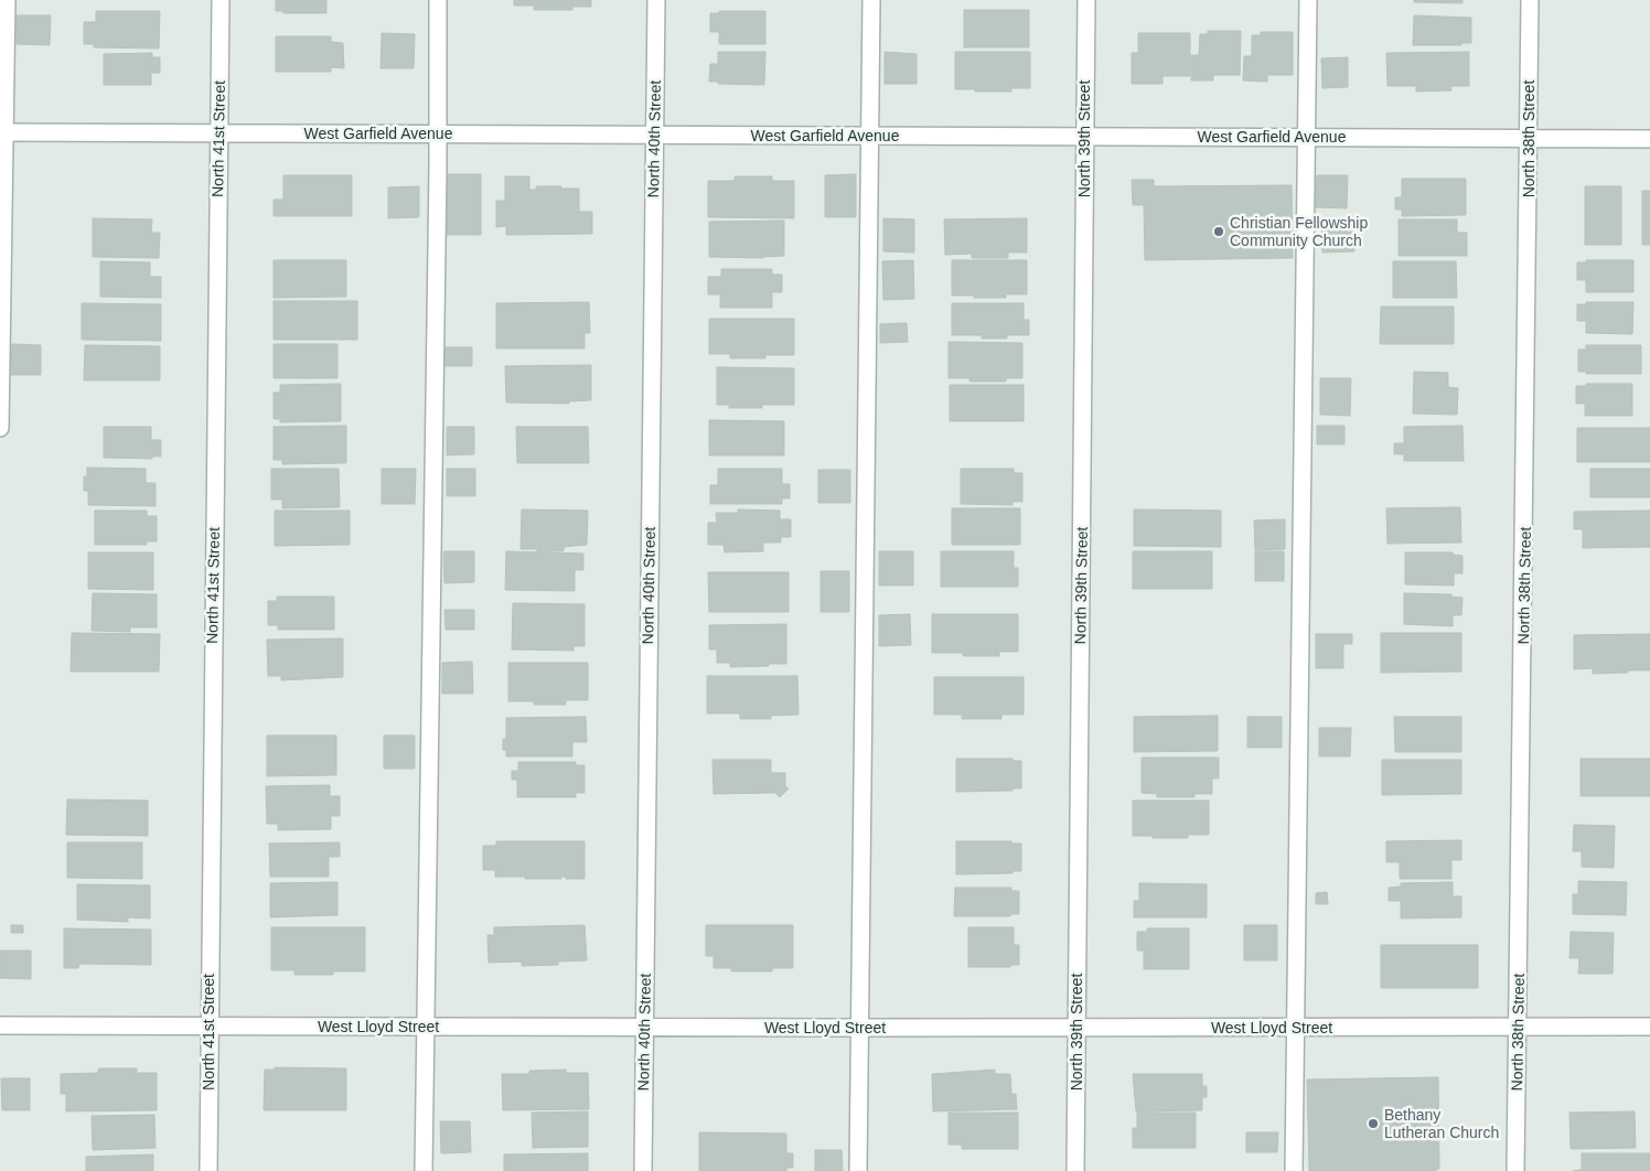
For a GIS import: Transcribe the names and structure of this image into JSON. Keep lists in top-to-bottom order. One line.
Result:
{"streets":{"street":["West Garfield Avenue","North 41st Street","North 40th Street","North 39th Street","North 38th Street","West Lloyd Street"]},"crossings":[["West Garfield Avenue","North 41st Street"],["West Garfield Avenue","North 40th Street"],["West Garfield Avenue","North 39th Street"],["West Garfield Avenue","North 38th Street"],["North 41st Street","West Lloyd Street"],["North 40th Street","West Lloyd Street"],["North 39th Street","West Lloyd Street"],["North 38th Street","West Lloyd Street"]],"places":["Christian Fellowship Community Church","Bethany Lutheran Church"]}
